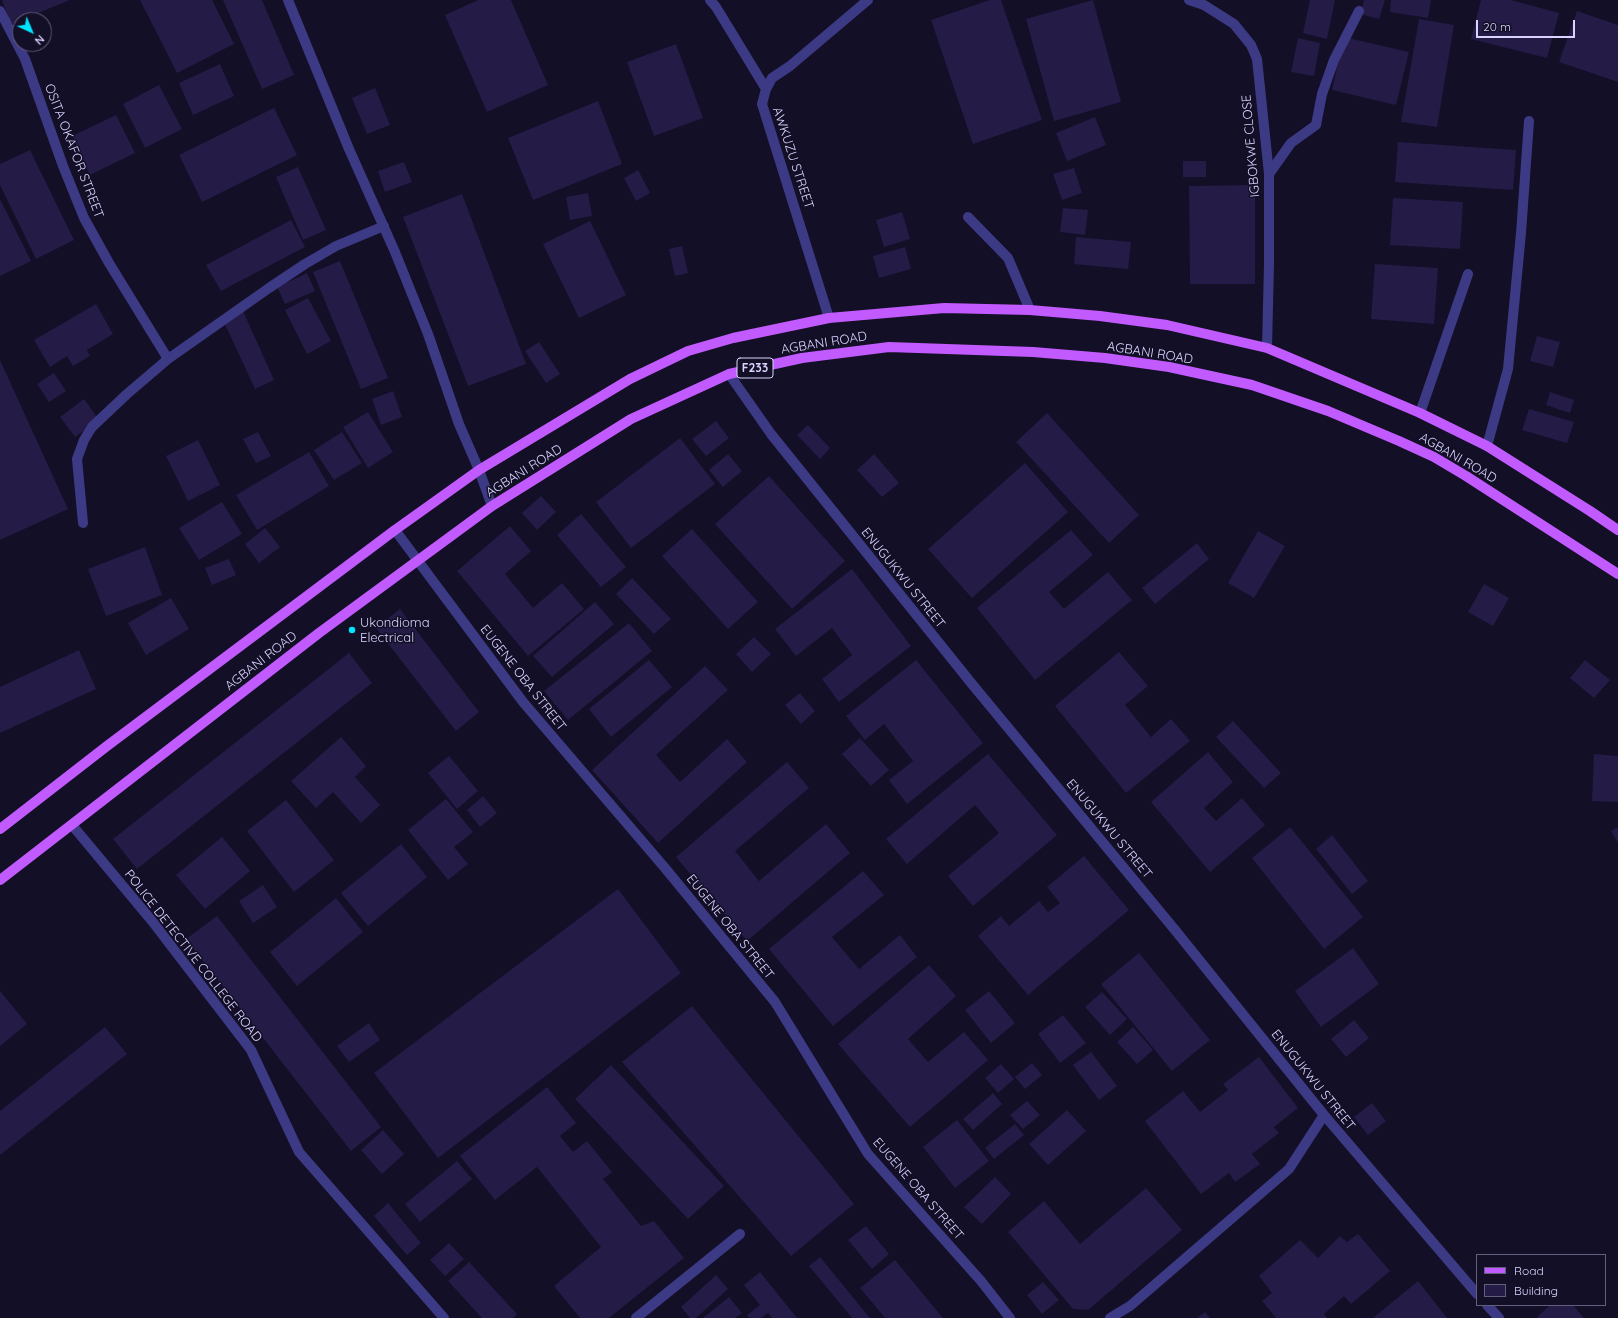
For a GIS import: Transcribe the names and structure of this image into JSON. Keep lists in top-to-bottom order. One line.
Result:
{"streets":{"main road":["AGBANI ROAD","F233"],"street":["IGBOKWE CLOSE","OSITA OKAFOR STREET","AWKUZU STREET","ENUGUKWU STREET","EUGENE OBA STREET","POLICE DETECTIVE COLLEGE ROAD"]},"crossings":[["IGBOKWE CLOSE","AGBANI ROAD"],["AWKUZU STREET","AGBANI ROAD"],["AGBANI ROAD","ENUGUKWU STREET"],["AGBANI ROAD","EUGENE OBA STREET"],["AGBANI ROAD","POLICE DETECTIVE COLLEGE ROAD"]],"places":["Ukondioma Electrical"],"legend":["Road","Building"],"scale_bar":"20 m","north":"bottom right"}
